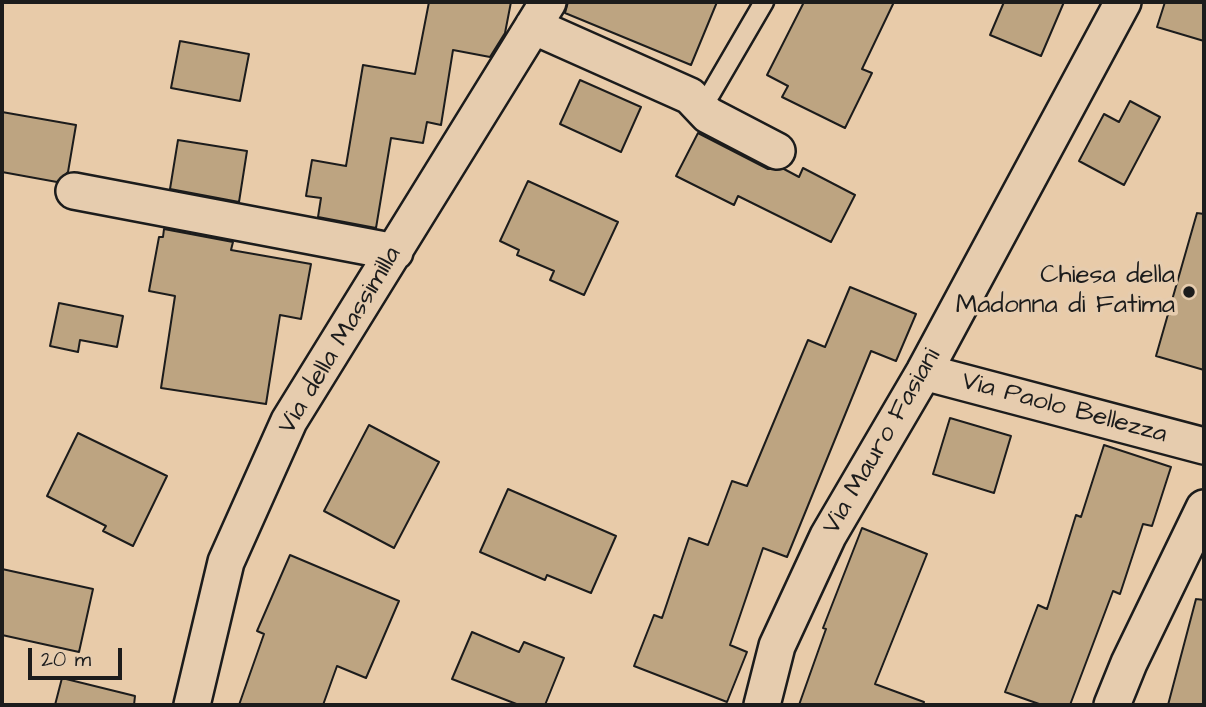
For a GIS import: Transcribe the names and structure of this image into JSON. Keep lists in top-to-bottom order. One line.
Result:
{"streets":{"street":["Via della Massimilla","Via Paolo Bellezza","Via Mauro Fasiani"]},"crossings":[["Via Paolo Bellezza","Via Mauro Fasiani"]],"places":["Chiesa della Madonna di Fatima"],"scale_bar":"20 m"}
